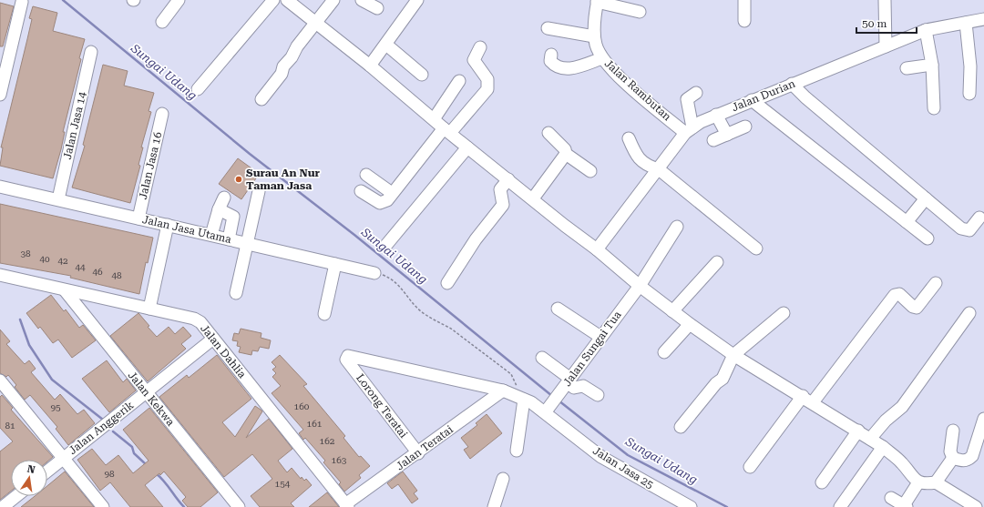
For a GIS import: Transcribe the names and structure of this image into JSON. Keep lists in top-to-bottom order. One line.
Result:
{"streets":{"street":["Jalan Rambutan","Jalan Durian","Jalan Jasa 14","Jalan Jasa 16","Jalan Jasa Utama","Jalan Sungai Tua","Jalan Dahlia","Jalan Kekwa","Lorong Teratai","Jalan Anggerik","Jalan Teratai","Jalan Jasa 25"]},"crossings":[["Jalan Rambutan","Jalan Durian"],["Jalan Jasa 14","Jalan Jasa Utama"],["Jalan Jasa 16","Jalan Jasa Utama"],["Jalan Sungai Tua","Jalan Jasa 25"],["Jalan Dahlia","Jalan Kekwa"],["Jalan Dahlia","Jalan Anggerik"],["Jalan Dahlia","Jalan Teratai"],["Jalan Kekwa","Jalan Anggerik"],["Lorong Teratai","Jalan Teratai"],["Lorong Teratai","Jalan Jasa 25"],["Jalan Teratai","Jalan Jasa 25"]],"water":["Sungai Udang"],"places":["Surau An Nur Taman Jasa"],"house_numbers":["38","40","42","44","46","48","160","95","161","81","162","163","98","154"],"scale_bar":"50 m","north":"top"}
